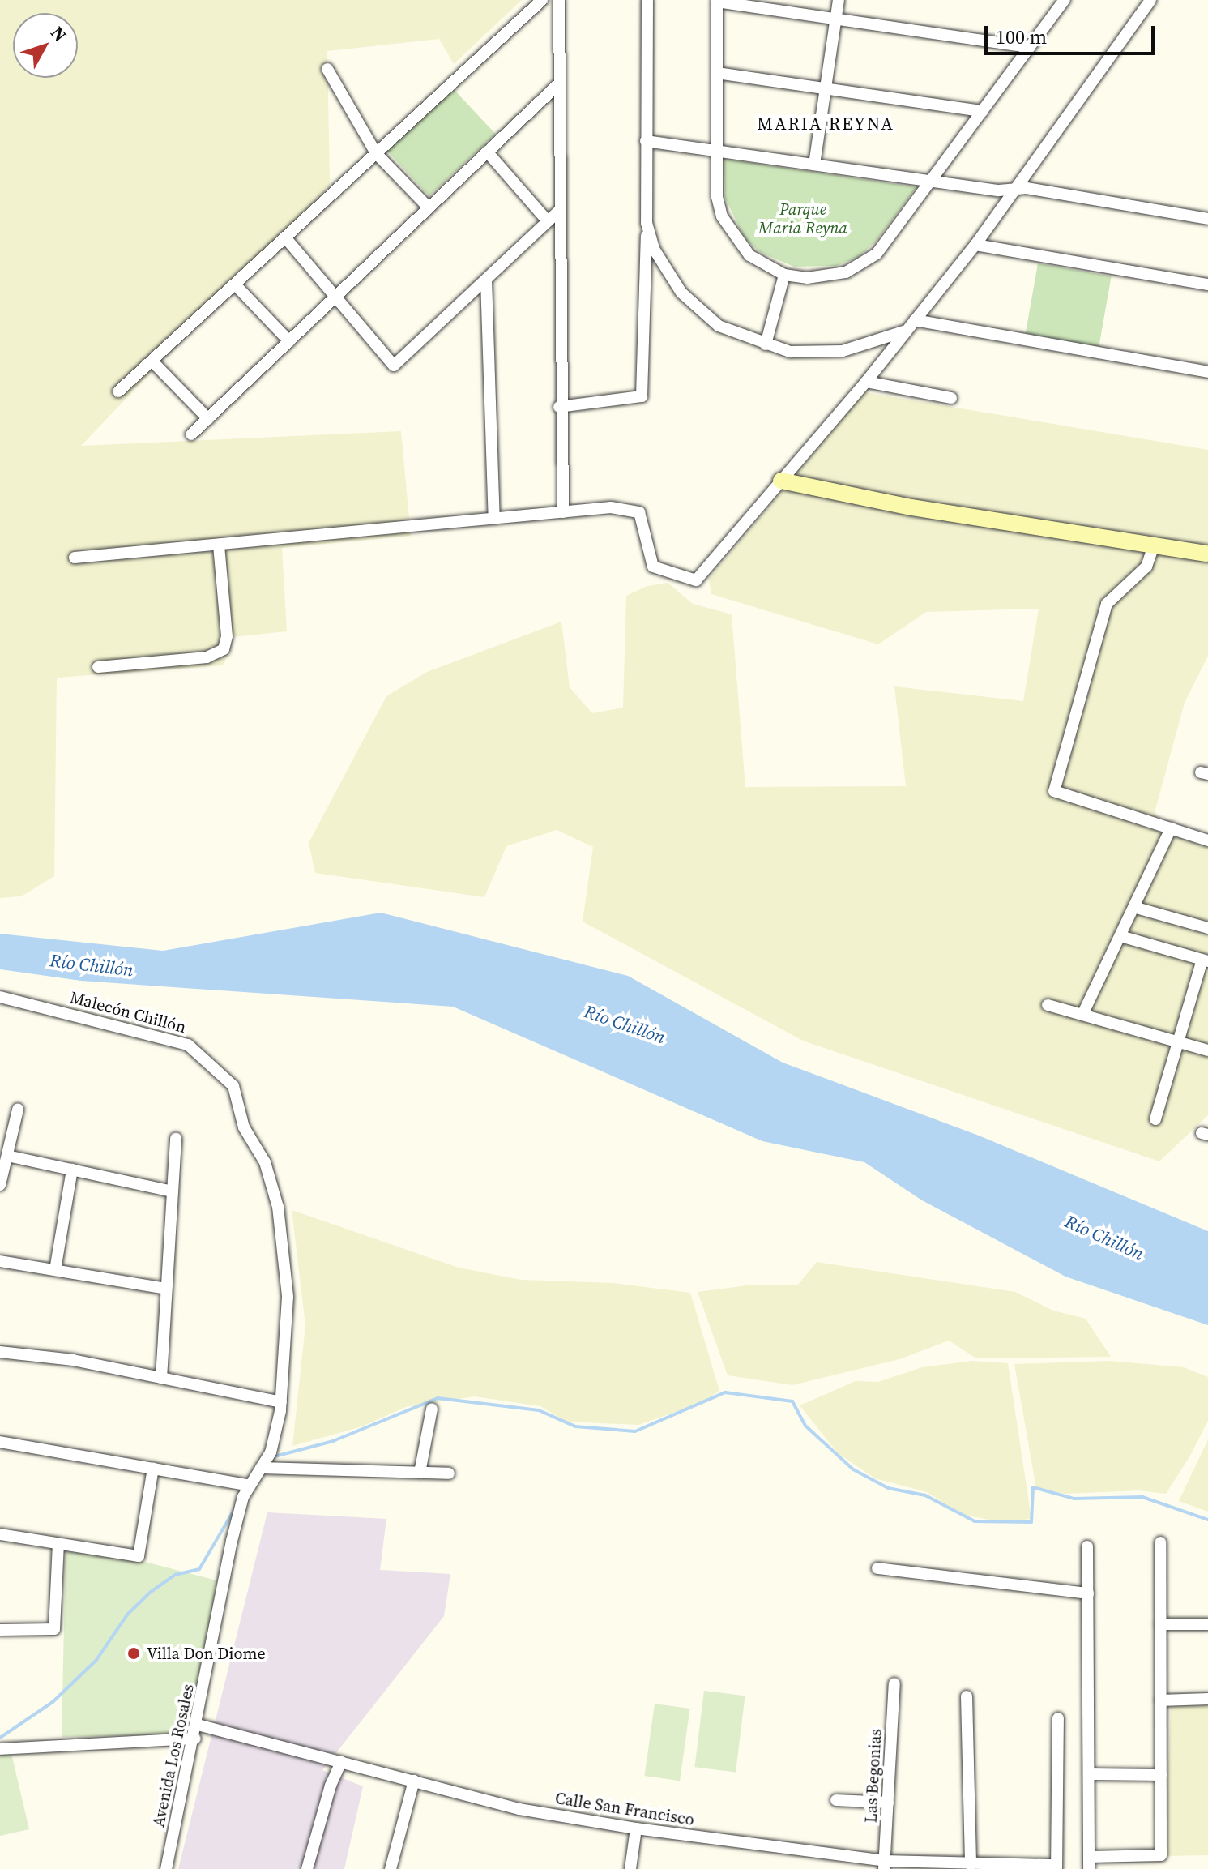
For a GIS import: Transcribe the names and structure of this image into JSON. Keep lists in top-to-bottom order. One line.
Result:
{"streets":{"street":["Malecón Chillón","Avenida Los Rosales","Las Begonias","Calle San Francisco"]},"crossings":[["Malecón Chillón","Avenida Los Rosales"],["Avenida Los Rosales","Calle San Francisco"],["Las Begonias","Calle San Francisco"]],"districts":["MARIA REYNA"],"water":["Río Chillón"],"parks":["Parque Maria Reyna"],"places":["Villa Don Diome"],"scale_bar":"100 m","north":"top right"}
